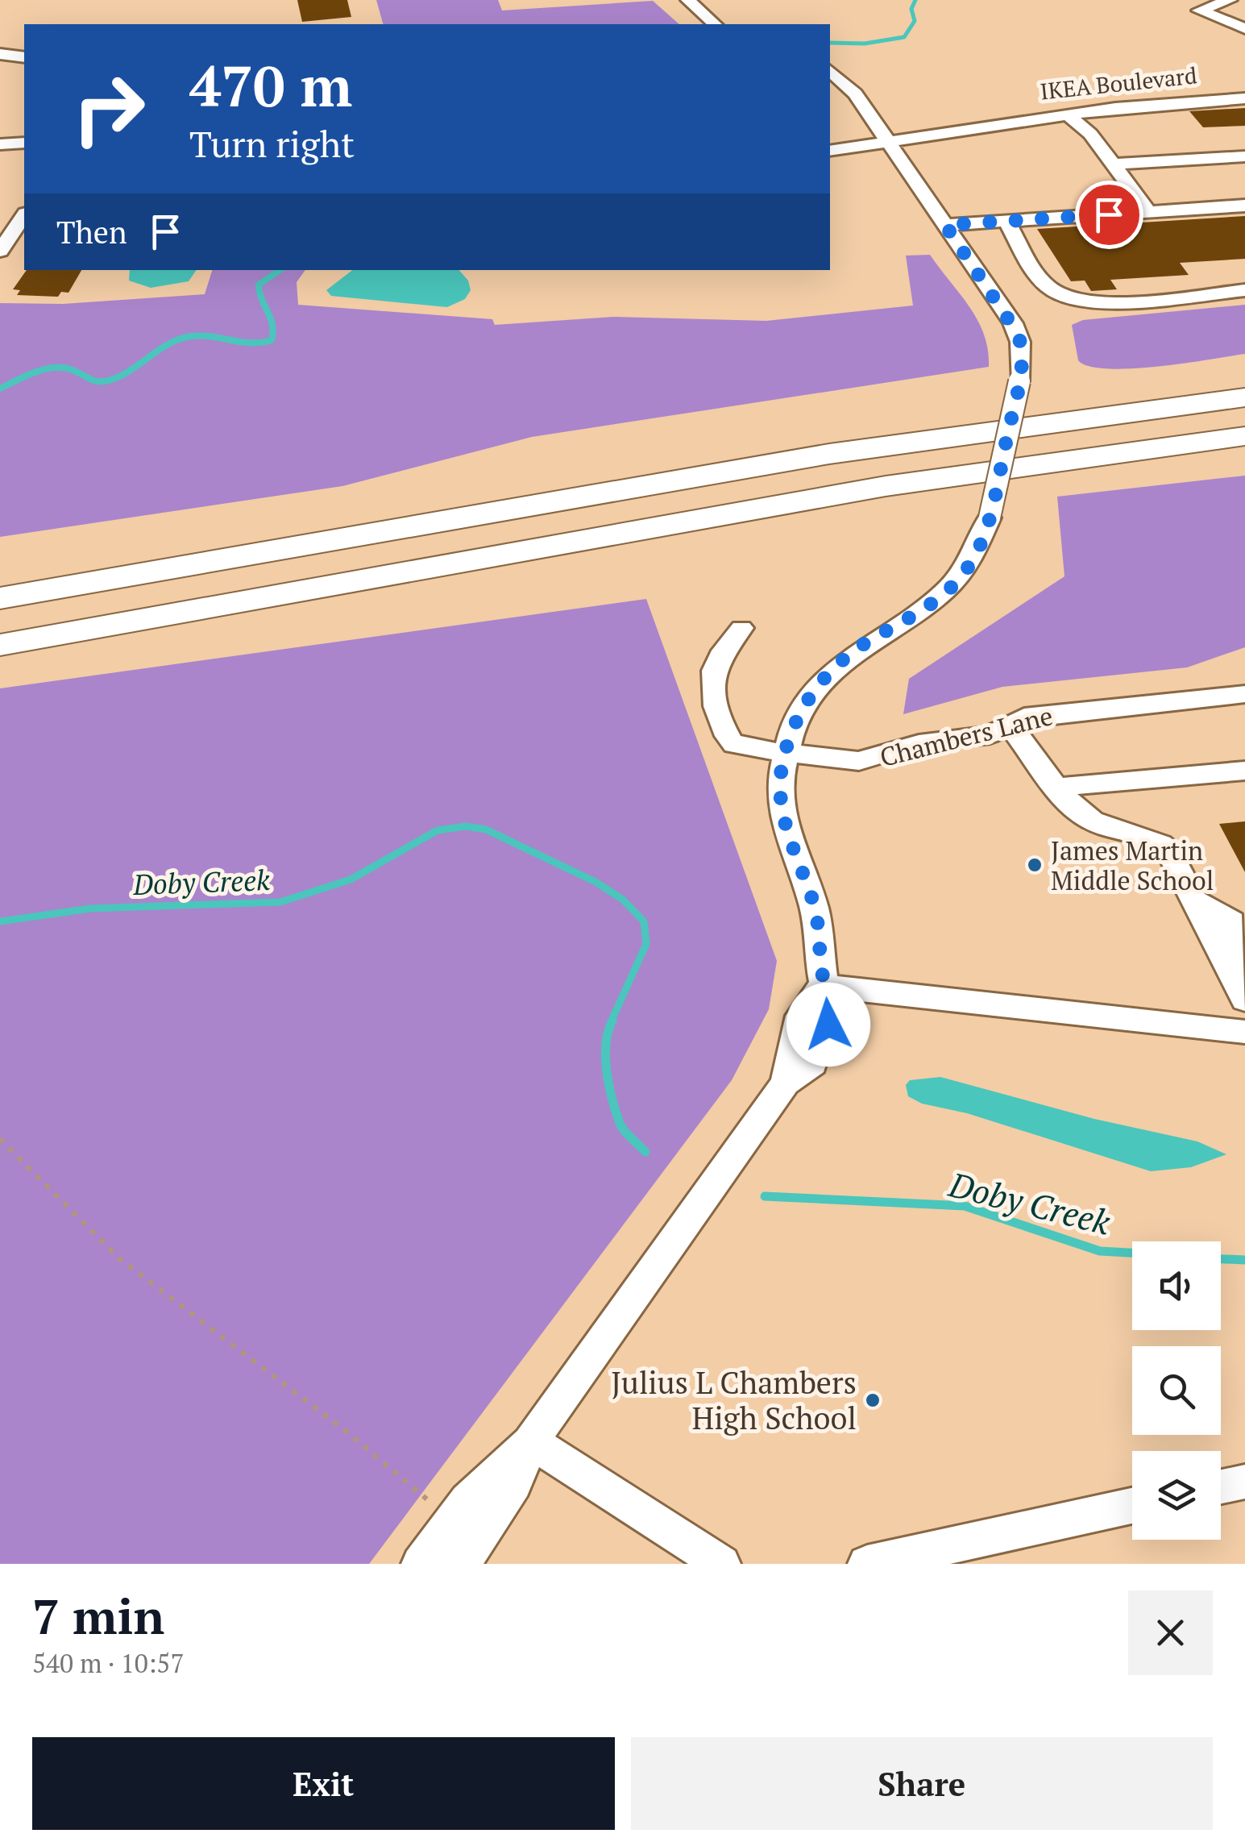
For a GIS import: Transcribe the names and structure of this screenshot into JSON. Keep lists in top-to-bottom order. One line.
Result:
{"streets":{"street":["IKEA Boulevard","Chambers Lane"]},"water":["Doby Creek"],"places":["James Martin Middle School","Julius L Chambers High School"],"page":{"turn":["470 m","Turn right"],"then":"Then","heading":["7 min","540 m · 10:57"],"buttons":["Exit","Share"]}}
